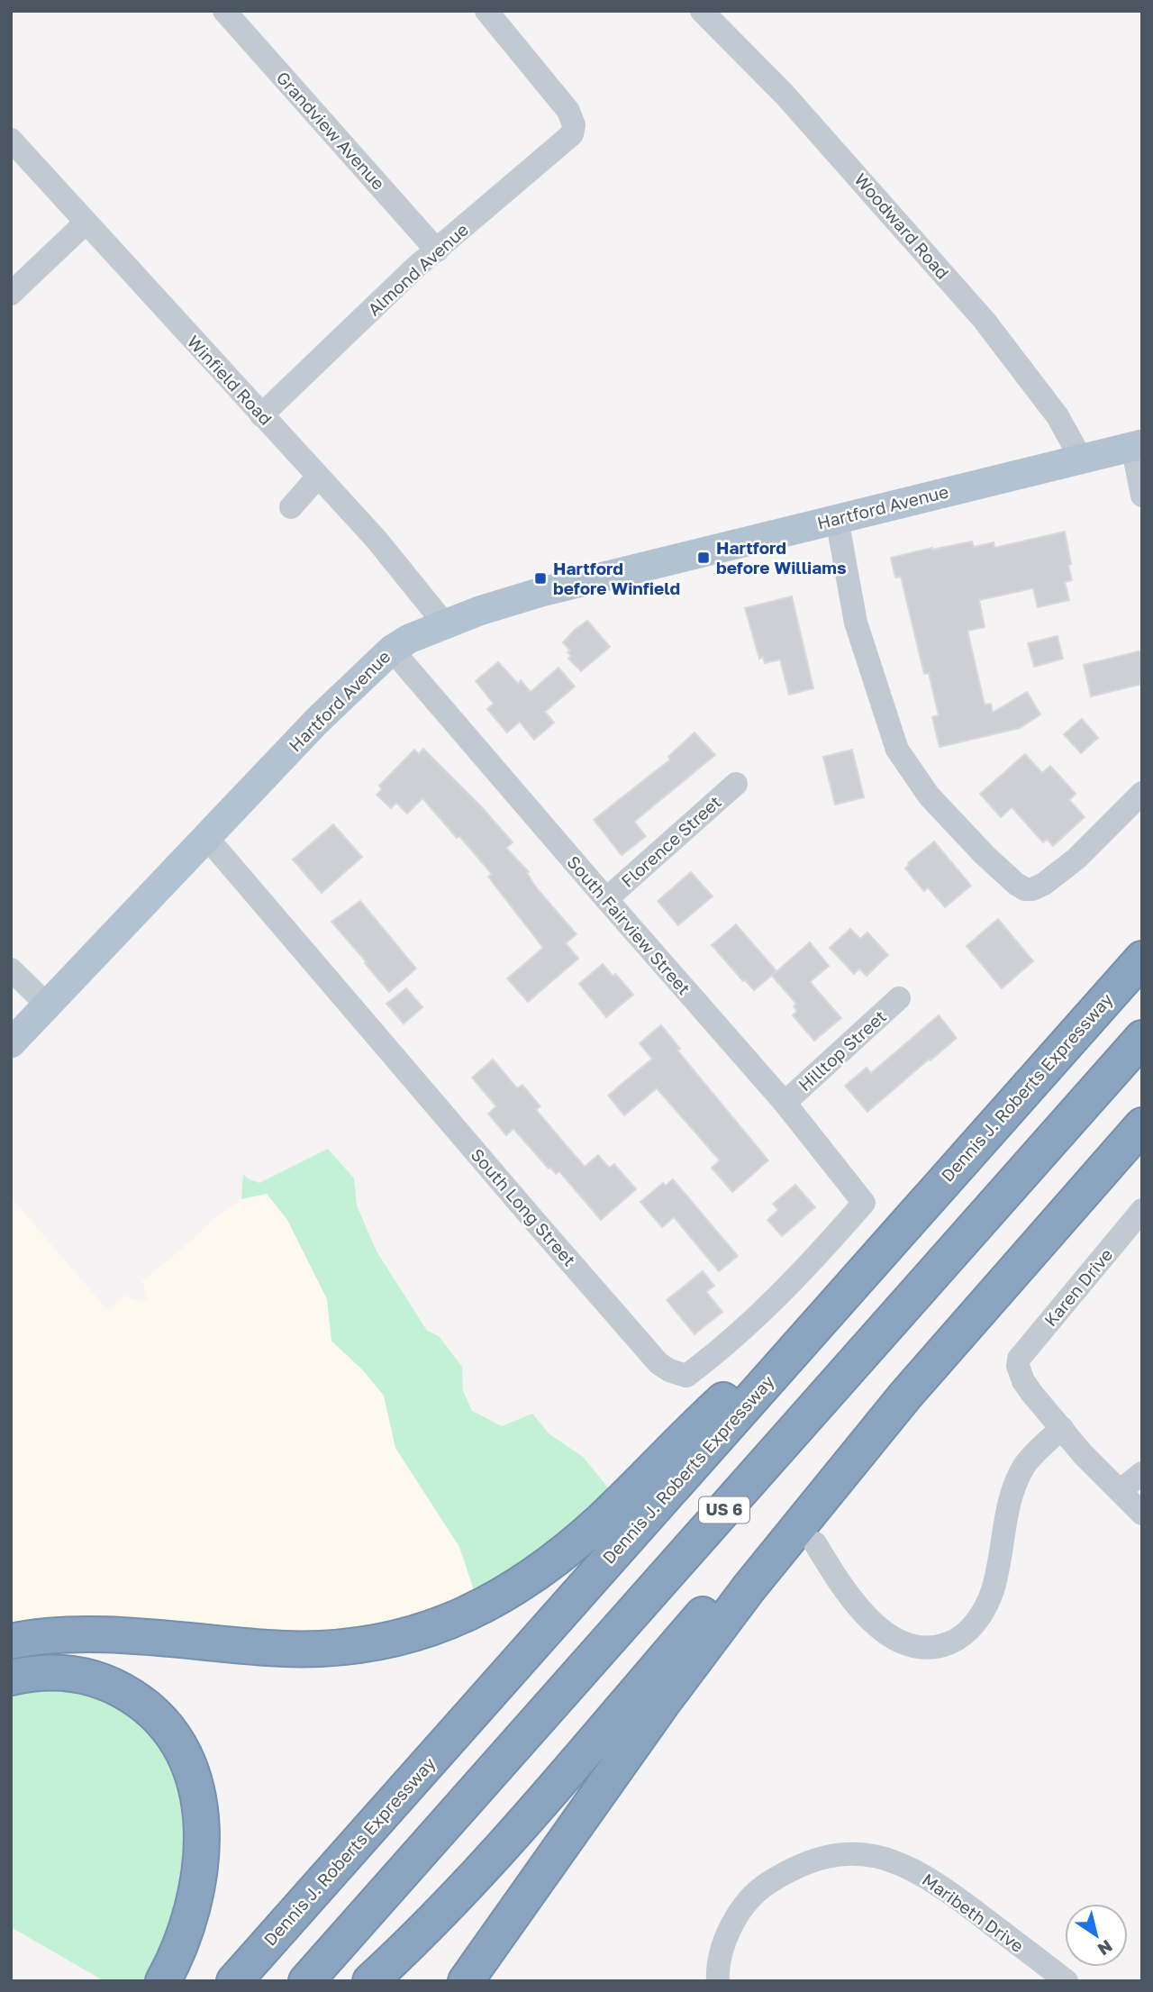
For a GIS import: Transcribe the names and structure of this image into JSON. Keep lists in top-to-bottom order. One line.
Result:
{"streets":{"highway":["Dennis J. Roberts Expressway","US 6"],"main road":["Hartford Avenue"],"street":["Grandview Avenue","Woodward Road","Almond Avenue","Winfield Road","Florence Street","South Fairview Street","Hilltop Street","South Long Street","Karen Drive","Maribeth Drive"]},"crossings":[["Grandview Avenue","Almond Avenue"],["Woodward Road","Hartford Avenue"],["Almond Avenue","Winfield Road"],["Winfield Road","Hartford Avenue"],["Hartford Avenue","South Fairview Street"],["Hartford Avenue","South Long Street"],["Florence Street","South Fairview Street"],["South Fairview Street","Hilltop Street"],["South Fairview Street","South Long Street"]],"places":{"transit":["Hartford before Williams","Hartford before Winfield"]},"north":"bottom right"}
